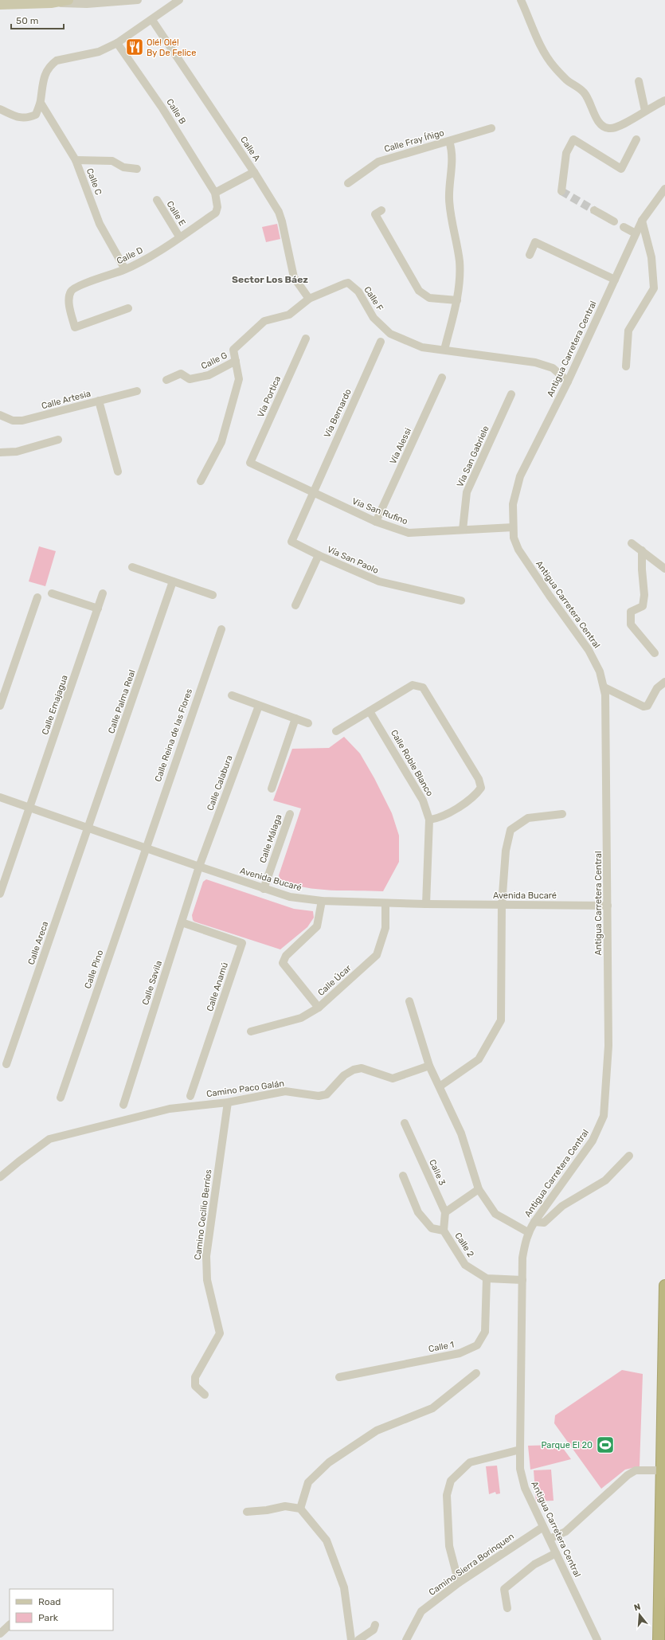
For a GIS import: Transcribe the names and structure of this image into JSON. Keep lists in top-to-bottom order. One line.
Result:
{"streets":{"street":["Calle B","Calle Fray Íñigo","Calle A","Calle C","Calle E","Calle D","Calle F","Antigua Carretera Central","Calle G","Vía Portica","Calle Artesia","Vía Bernardo","Vía Alessi","Vía San Gabriele","Via San Rufino","Vía San Paolo","Calle Palma Real","Calle Emajagua","Calle Reina de las Flores","Calle Roble Blanco","Calle Calabura","Calle Málaga","Avenida Bucaré","Calle Areca","Calle Pino","Calle Úcar","Calle Savila","Calle Anamú","Camino Paco Galán","Calle 3","Camino Cecilio Berríos","Calle 2","Calle 1","Camino Sierra Borinquen"]},"crossings":[["Calle B","Calle D"],["Calle A","Calle F"],["Calle C","Calle D"],["Calle E","Calle D"],["Calle F","Antigua Carretera Central"],["Calle F","Calle G"],["Antigua Carretera Central","Via San Rufino"],["Antigua Carretera Central","Avenida Bucaré"],["Antigua Carretera Central","Calle 2"],["Antigua Carretera Central","Camino Sierra Borinquen"],["Vía Portica","Via San Rufino"],["Vía Bernardo","Via San Rufino"],["Vía Bernardo","Vía San Paolo"],["Vía Alessi","Via San Rufino"],["Vía San Gabriele","Via San Rufino"],["Via San Rufino","Vía San Paolo"],["Calle Palma Real","Avenida Bucaré"],["Calle Palma Real","Calle Areca"],["Calle Emajagua","Avenida Bucaré"],["Calle Reina de las Flores","Avenida Bucaré"],["Calle Reina de las Flores","Calle Pino"],["Calle Roble Blanco","Avenida Bucaré"],["Calle Calabura","Avenida Bucaré"],["Calle Calabura","Calle Savila"],["Calle Málaga","Avenida Bucaré"],["Avenida Bucaré","Calle Areca"],["Avenida Bucaré","Calle Pino"],["Avenida Bucaré","Calle Úcar"],["Avenida Bucaré","Calle Savila"],["Calle Savila","Calle Anamú"],["Camino Paco Galán","Camino Cecilio Berríos"],["Calle 3","Calle 2"],["Calle 2","Calle 1"]],"districts":["Sector Los Báez"],"places":{"restaurant":["Olé! Olé! By De Felice"],"sports":["Parque El 20"]},"legend":["Road","Park"],"scale_bar":"50 m","north":"top"}
